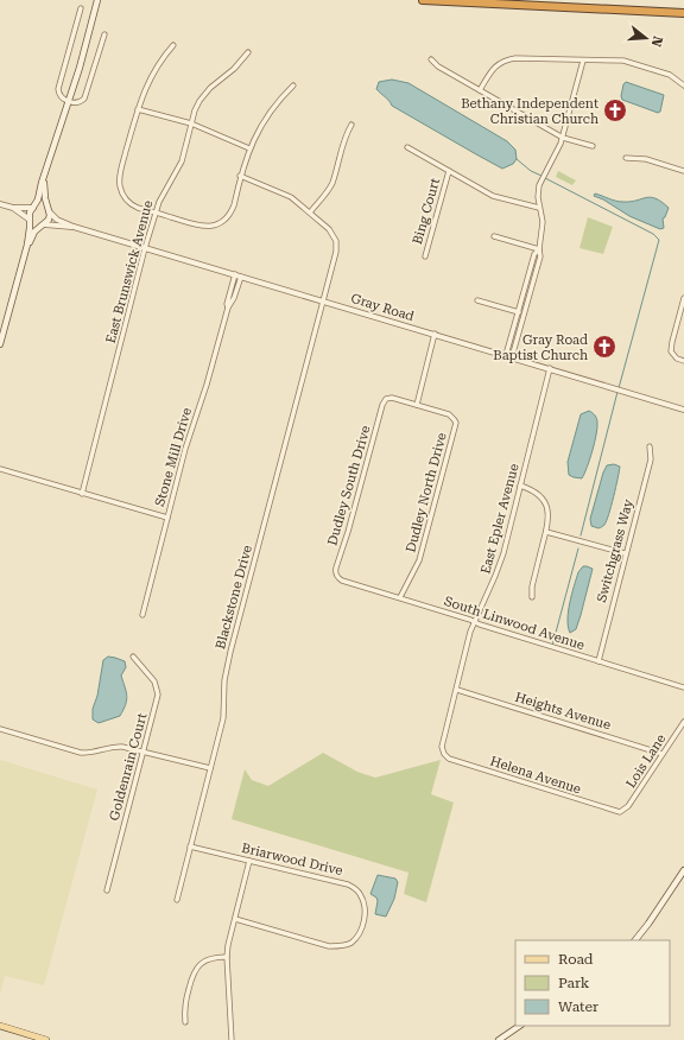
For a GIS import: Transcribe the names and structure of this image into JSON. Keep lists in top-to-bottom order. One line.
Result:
{"streets":{"street":["Bing Court","East Brunswick Avenue","Gray Road","Stone Mill Drive","Dudley South Drive","Dudley North Drive","East Epler Avenue","Switchgrass Way","Blackstone Drive","South Linwood Avenue","Heights Avenue","Lois Lane","Goldenrain Court","Helena Avenue","Briarwood Drive"]},"crossings":[["East Brunswick Avenue","Gray Road"],["Gray Road","Stone Mill Drive"],["Gray Road","East Epler Avenue"],["Gray Road","Blackstone Drive"],["Dudley South Drive","Dudley North Drive"],["Dudley South Drive","South Linwood Avenue"],["Dudley North Drive","South Linwood Avenue"],["East Epler Avenue","South Linwood Avenue"],["East Epler Avenue","Heights Avenue"],["East Epler Avenue","Helena Avenue"],["Switchgrass Way","South Linwood Avenue"],["Blackstone Drive","Briarwood Drive"],["Heights Avenue","Lois Lane"],["Lois Lane","Helena Avenue"]],"places":{"church":["Bethany Independent Christian Church","Gray Road Baptist Church"]},"legend":["Road","Park","Water"],"north":"right"}
